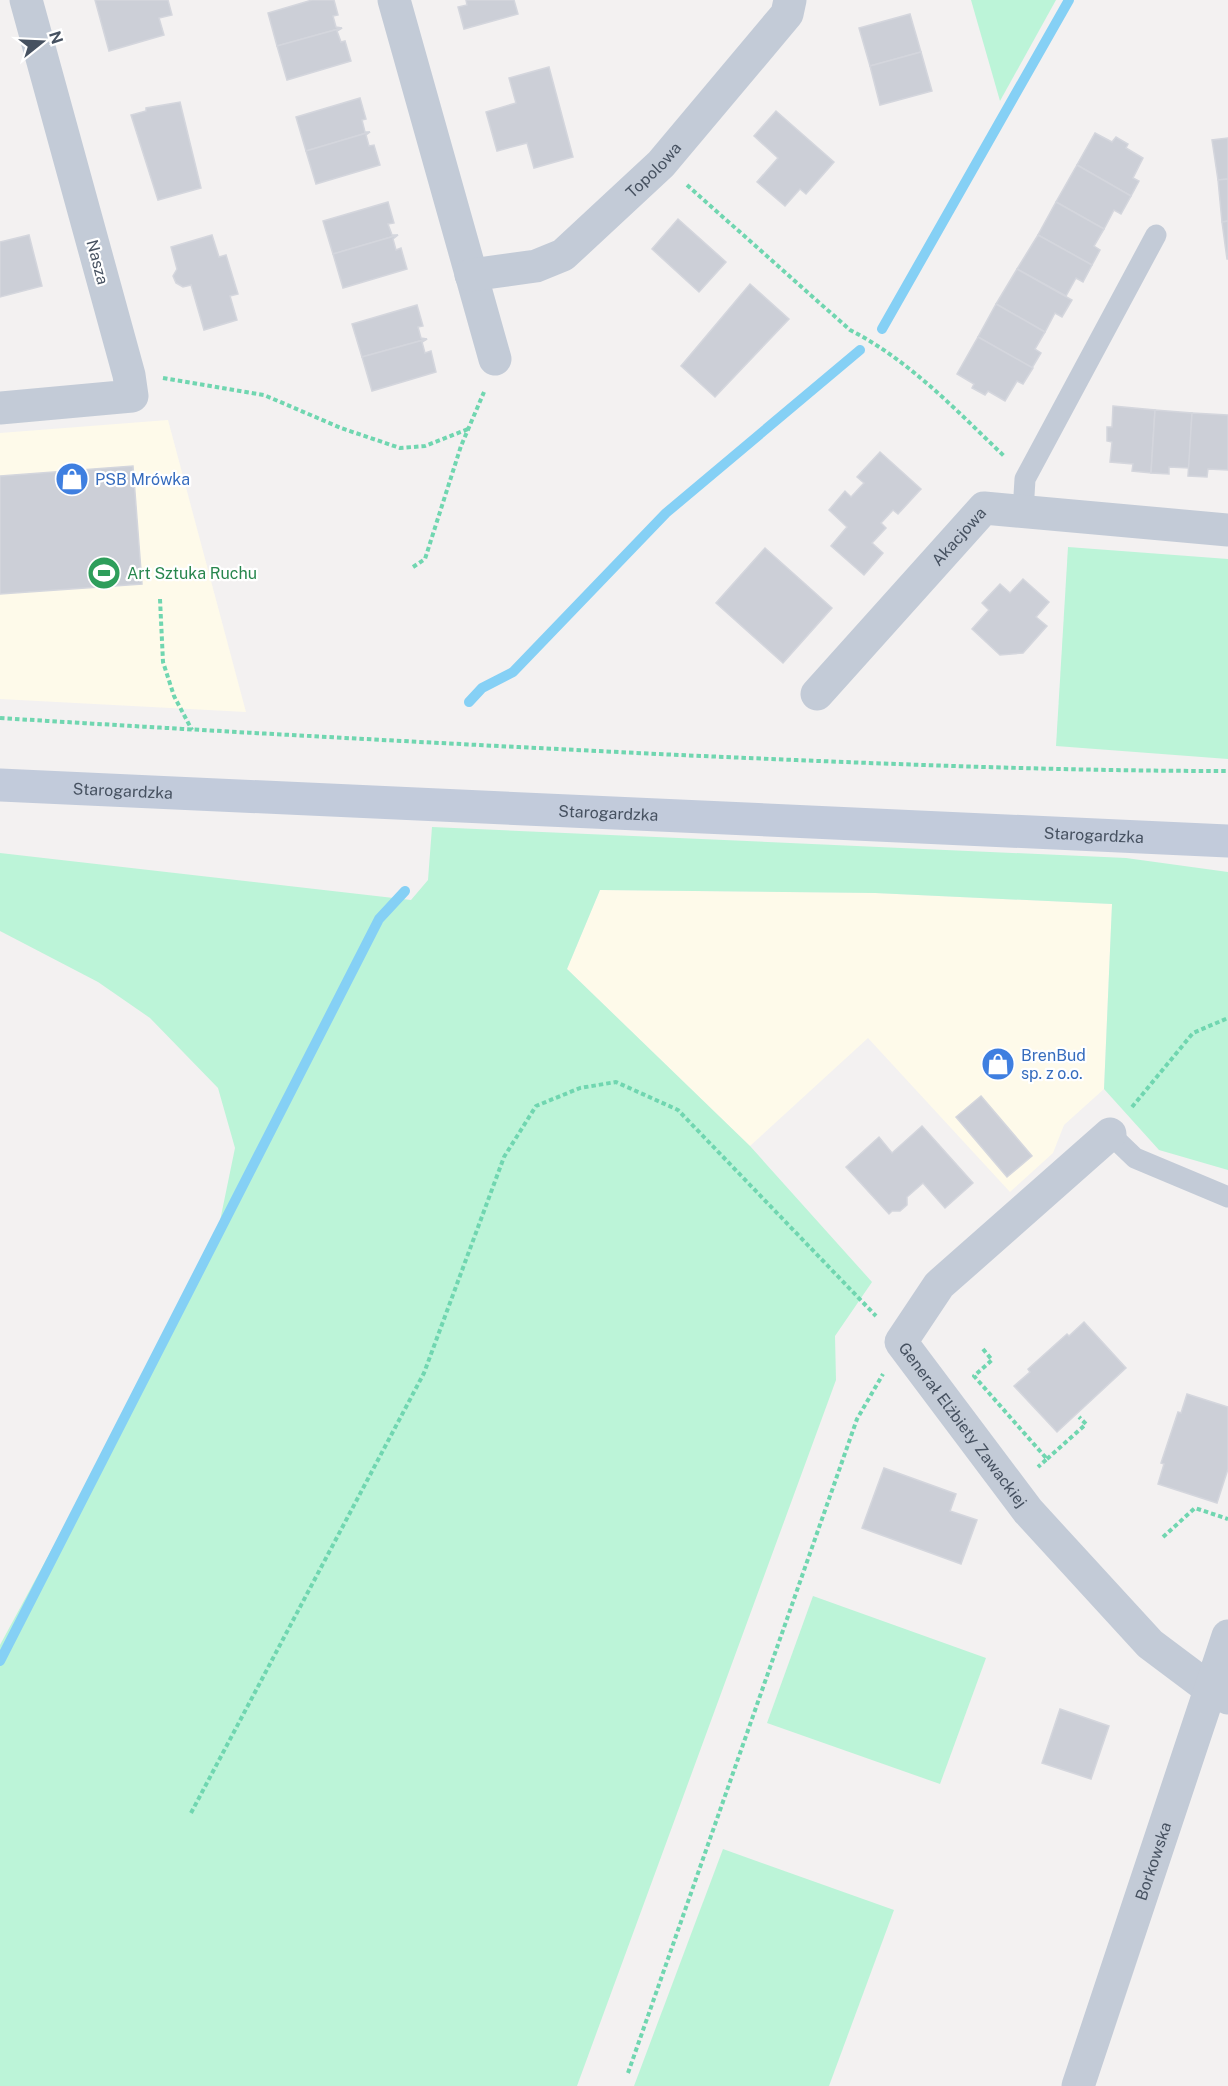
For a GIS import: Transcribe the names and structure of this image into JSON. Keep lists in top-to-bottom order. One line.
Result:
{"streets":{"main road":["Starogardzka"],"street":["Topolowa","Nasza","Akacjowa","Generał Elżbiety Zawackiej","Borkowska"]},"crossings":[["Generał Elżbiety Zawackiej","Borkowska"]],"places":{"shop":["PSB Mrówka","BrenBud sp. z o.o."],"sports":["Art Sztuka Ruchu"]},"north":"right"}
